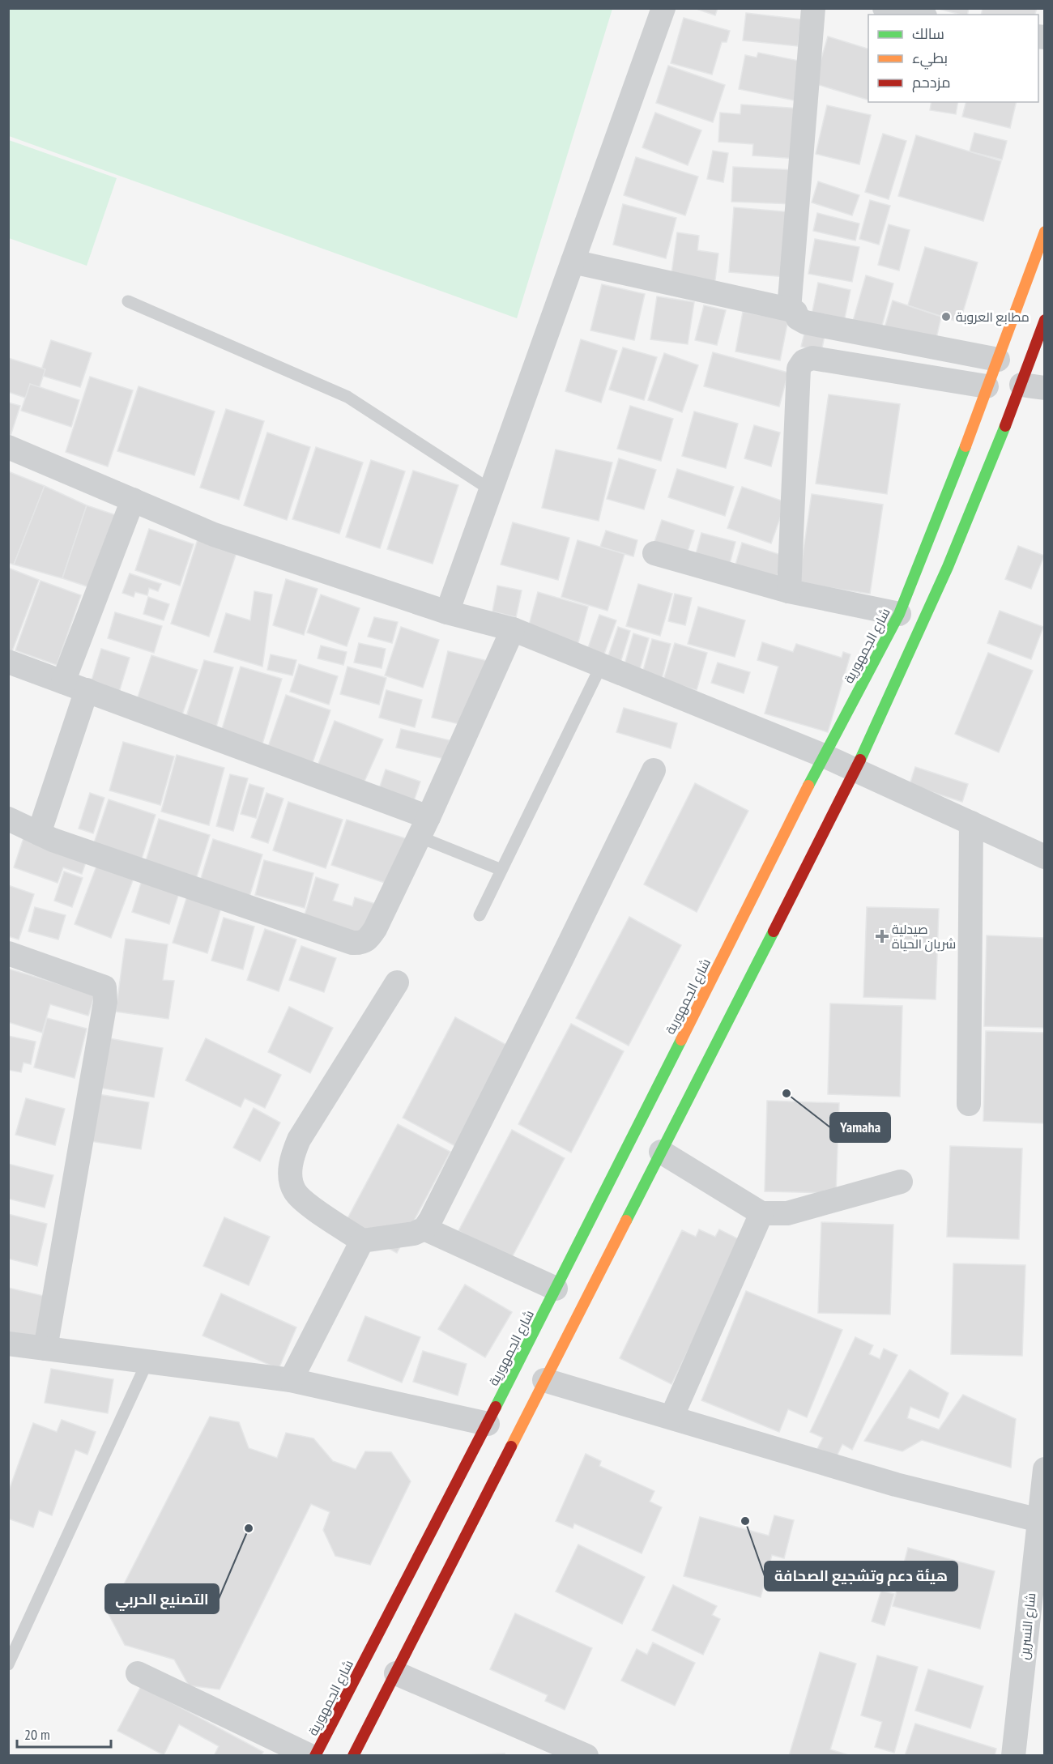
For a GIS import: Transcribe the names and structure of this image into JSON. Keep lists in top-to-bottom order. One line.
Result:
{"streets":{"main road":["شارع الجمهورية"],"street":["شارع النسرين"]},"places":{"other":["مطابع العروبة","Yamaha","هيئة دعم وتشجيع الصحافة","التصنيع الحربي"],"health":["صيدلية شريان الحياة"]},"legend":["سالك","بطيء","مزدحم"],"scale_bar":"20 m"}
